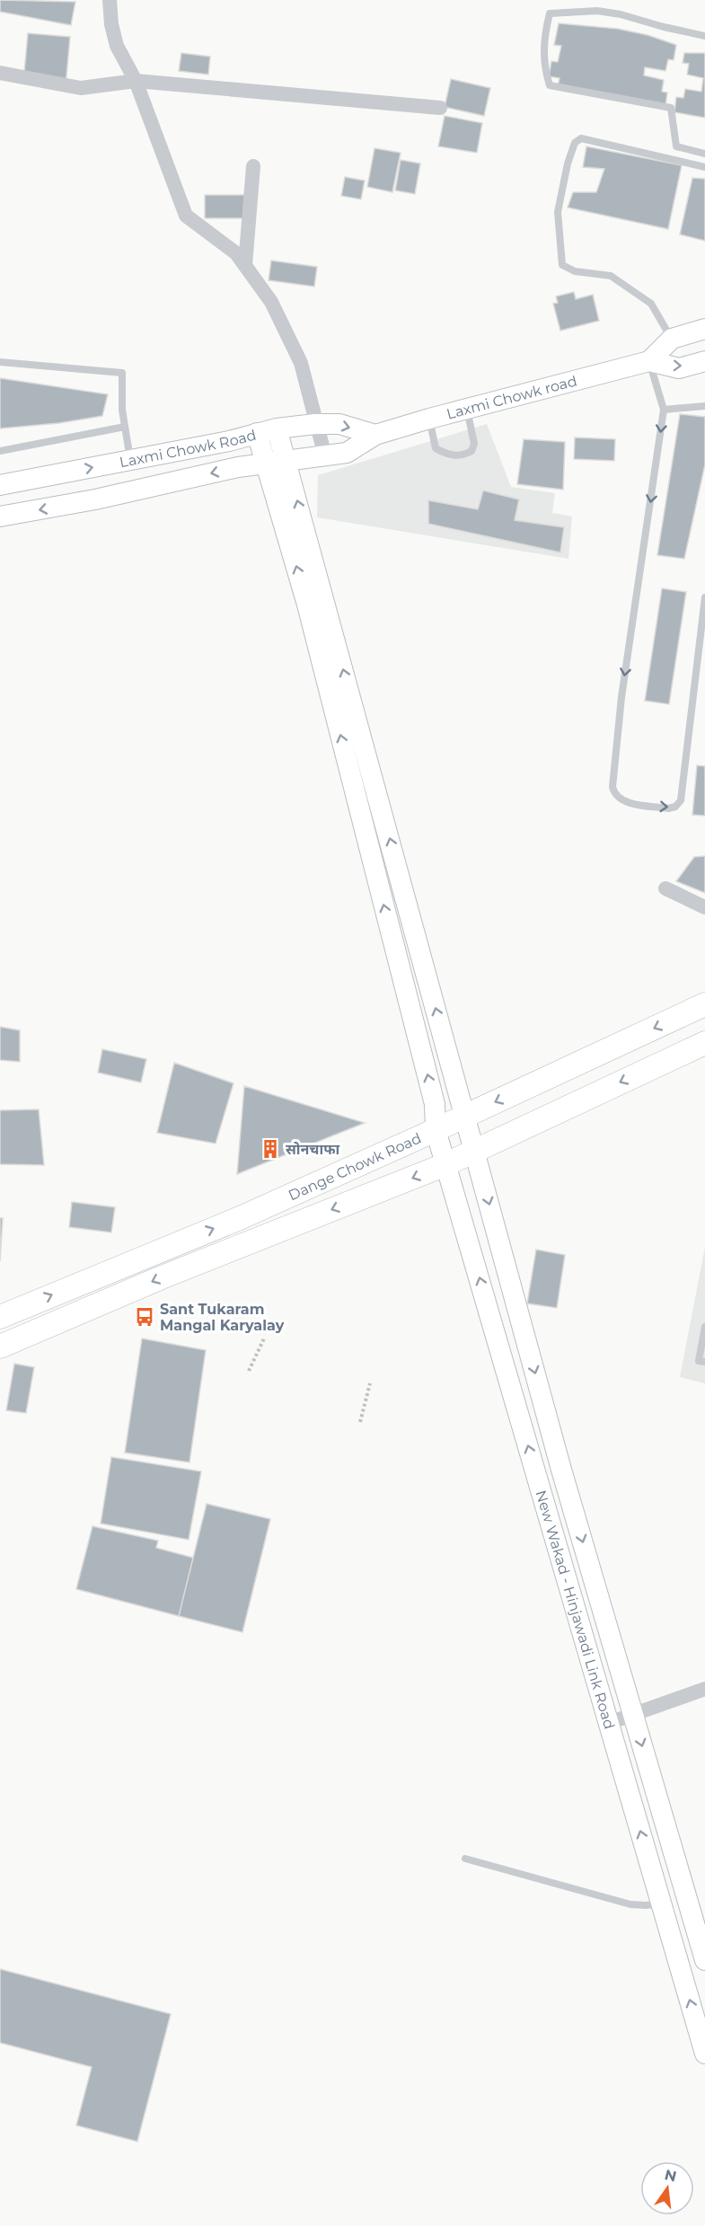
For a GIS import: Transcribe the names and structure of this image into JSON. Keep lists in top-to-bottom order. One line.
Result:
{"streets":{"main road":["Laxmi Chowk road","Laxmi Chowk Road","Dange Chowk Road","New Wakad - Hinjawadi Link Road"]},"crossings":[["Laxmi Chowk road","Laxmi Chowk Road"],["Laxmi Chowk Road","New Wakad - Hinjawadi Link Road"],["Dange Chowk Road","New Wakad - Hinjawadi Link Road"]],"places":{"building":["सोनचाफा"],"bus stop":["Sant Tukaram Mangal Karyalay"]},"north":"top"}
